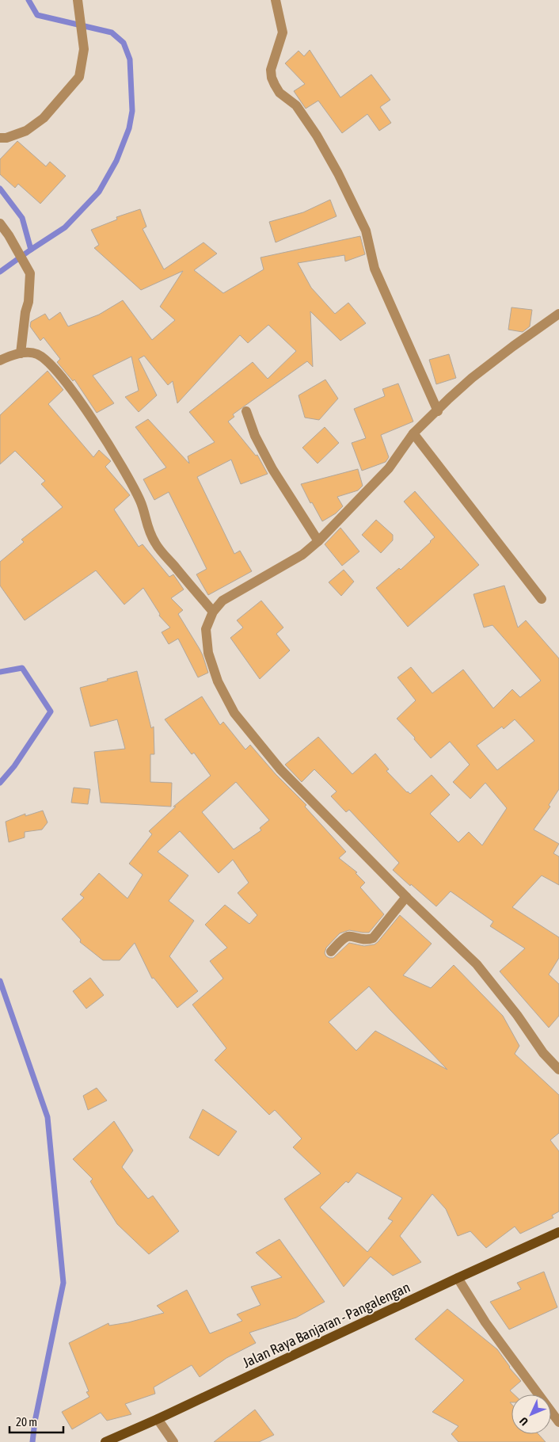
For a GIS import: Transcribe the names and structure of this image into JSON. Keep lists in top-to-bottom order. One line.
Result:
{"streets":{"main road":["Jalan Raya Banjaran - Pangalengan"]},"scale_bar":"20 m","north":"bottom left"}
